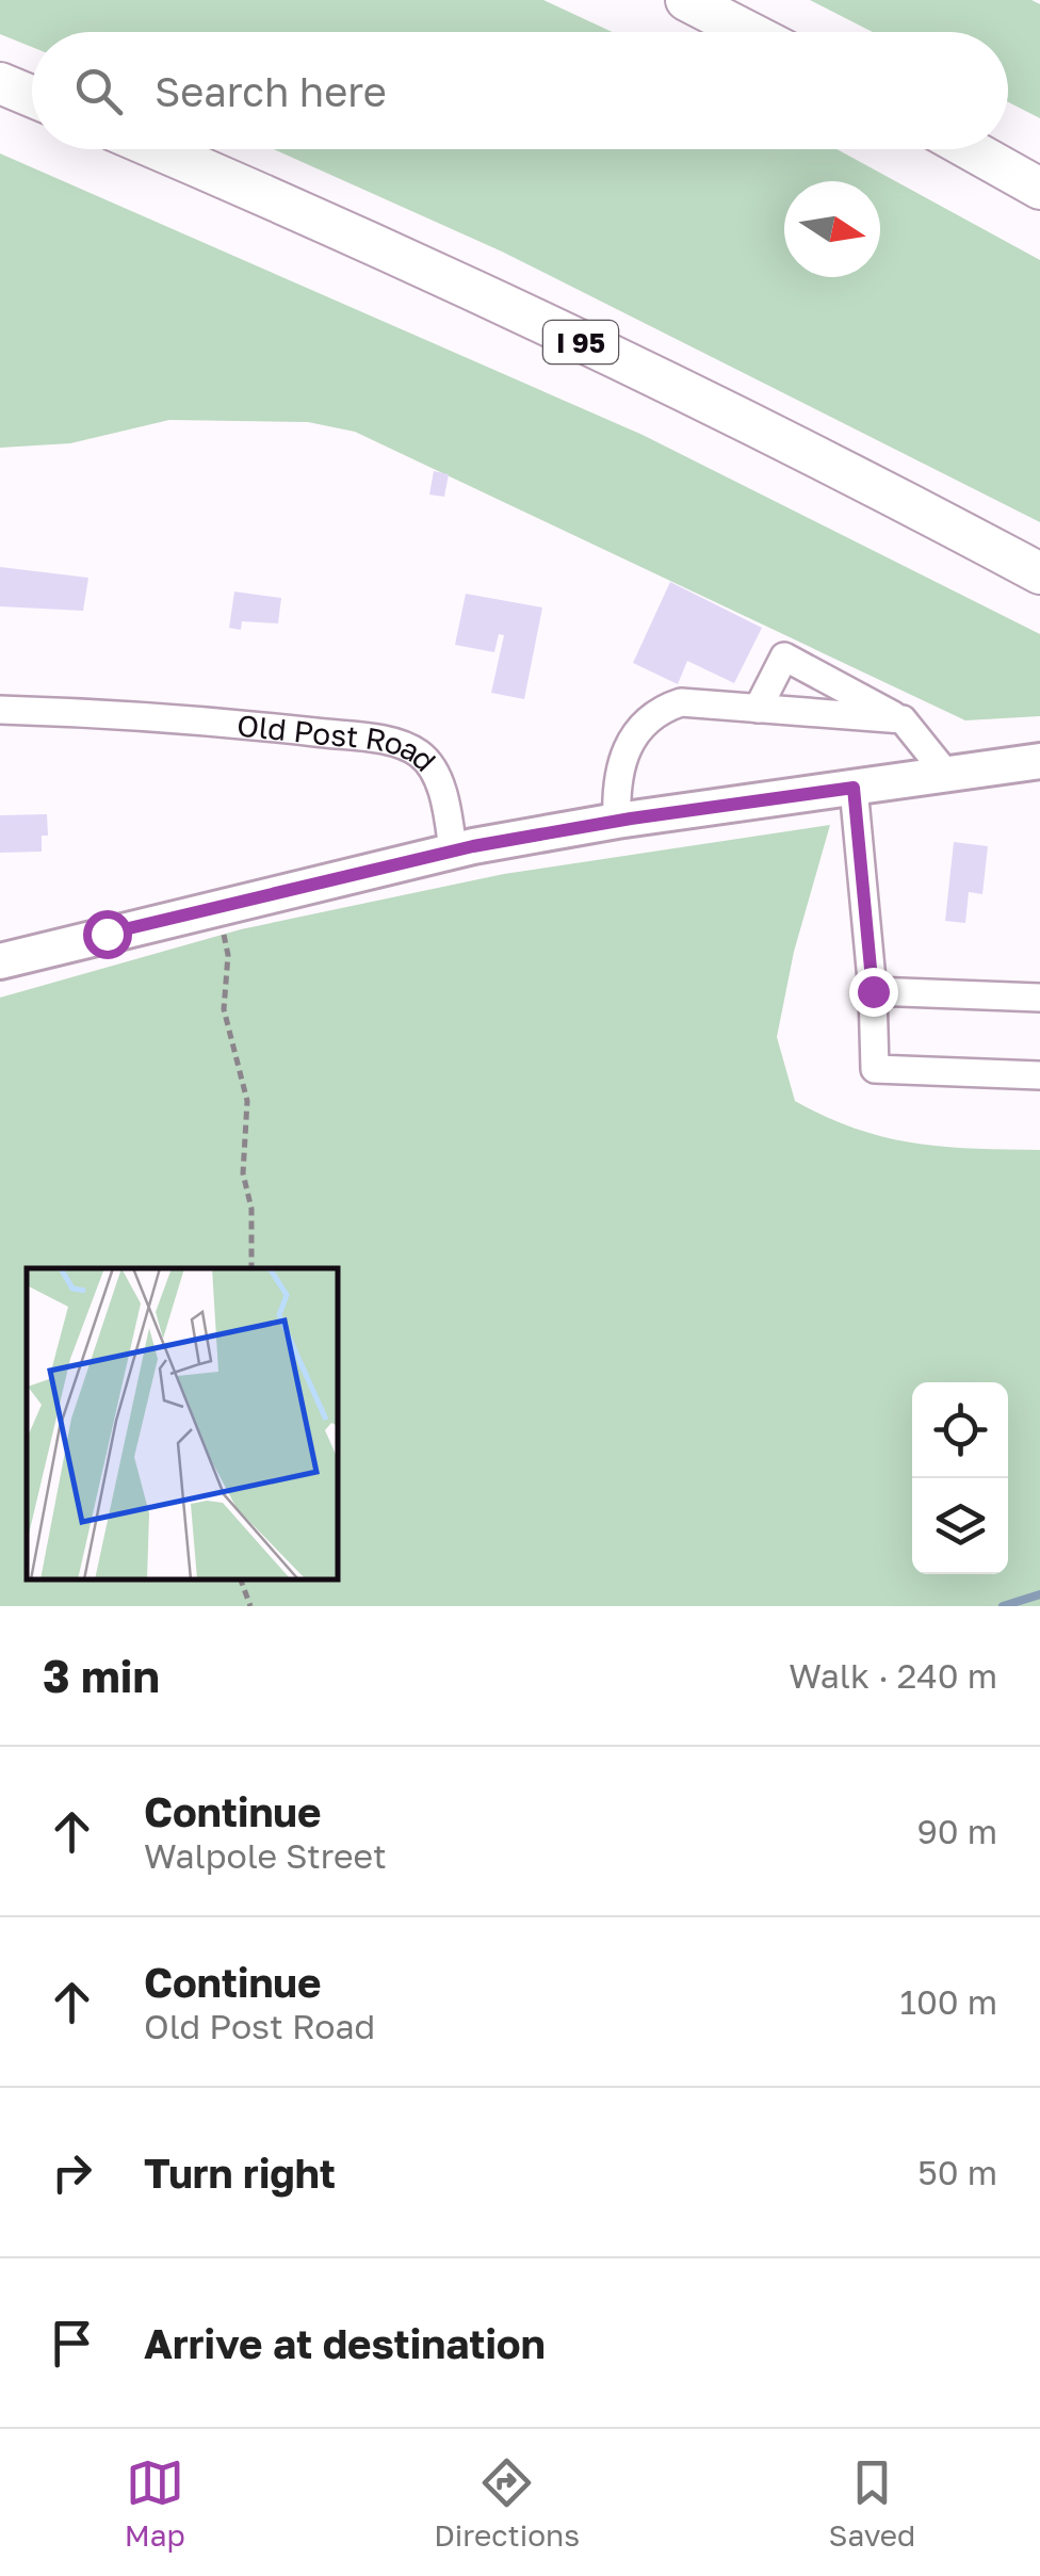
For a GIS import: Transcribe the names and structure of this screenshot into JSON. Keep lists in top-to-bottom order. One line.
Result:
{"streets":{"highway":["I 95"],"street":["Old Post Road"]},"north":"right","page":{"search":"Search here","heading":["3 min","Walk · 240 m"],"list":[["Continue","Walpole Street","90 m"],["Continue","Old Post Road","100 m"],["Turn right","50 m"],"Arrive at destination"],"nav":["Map","Directions","Saved"]}}
